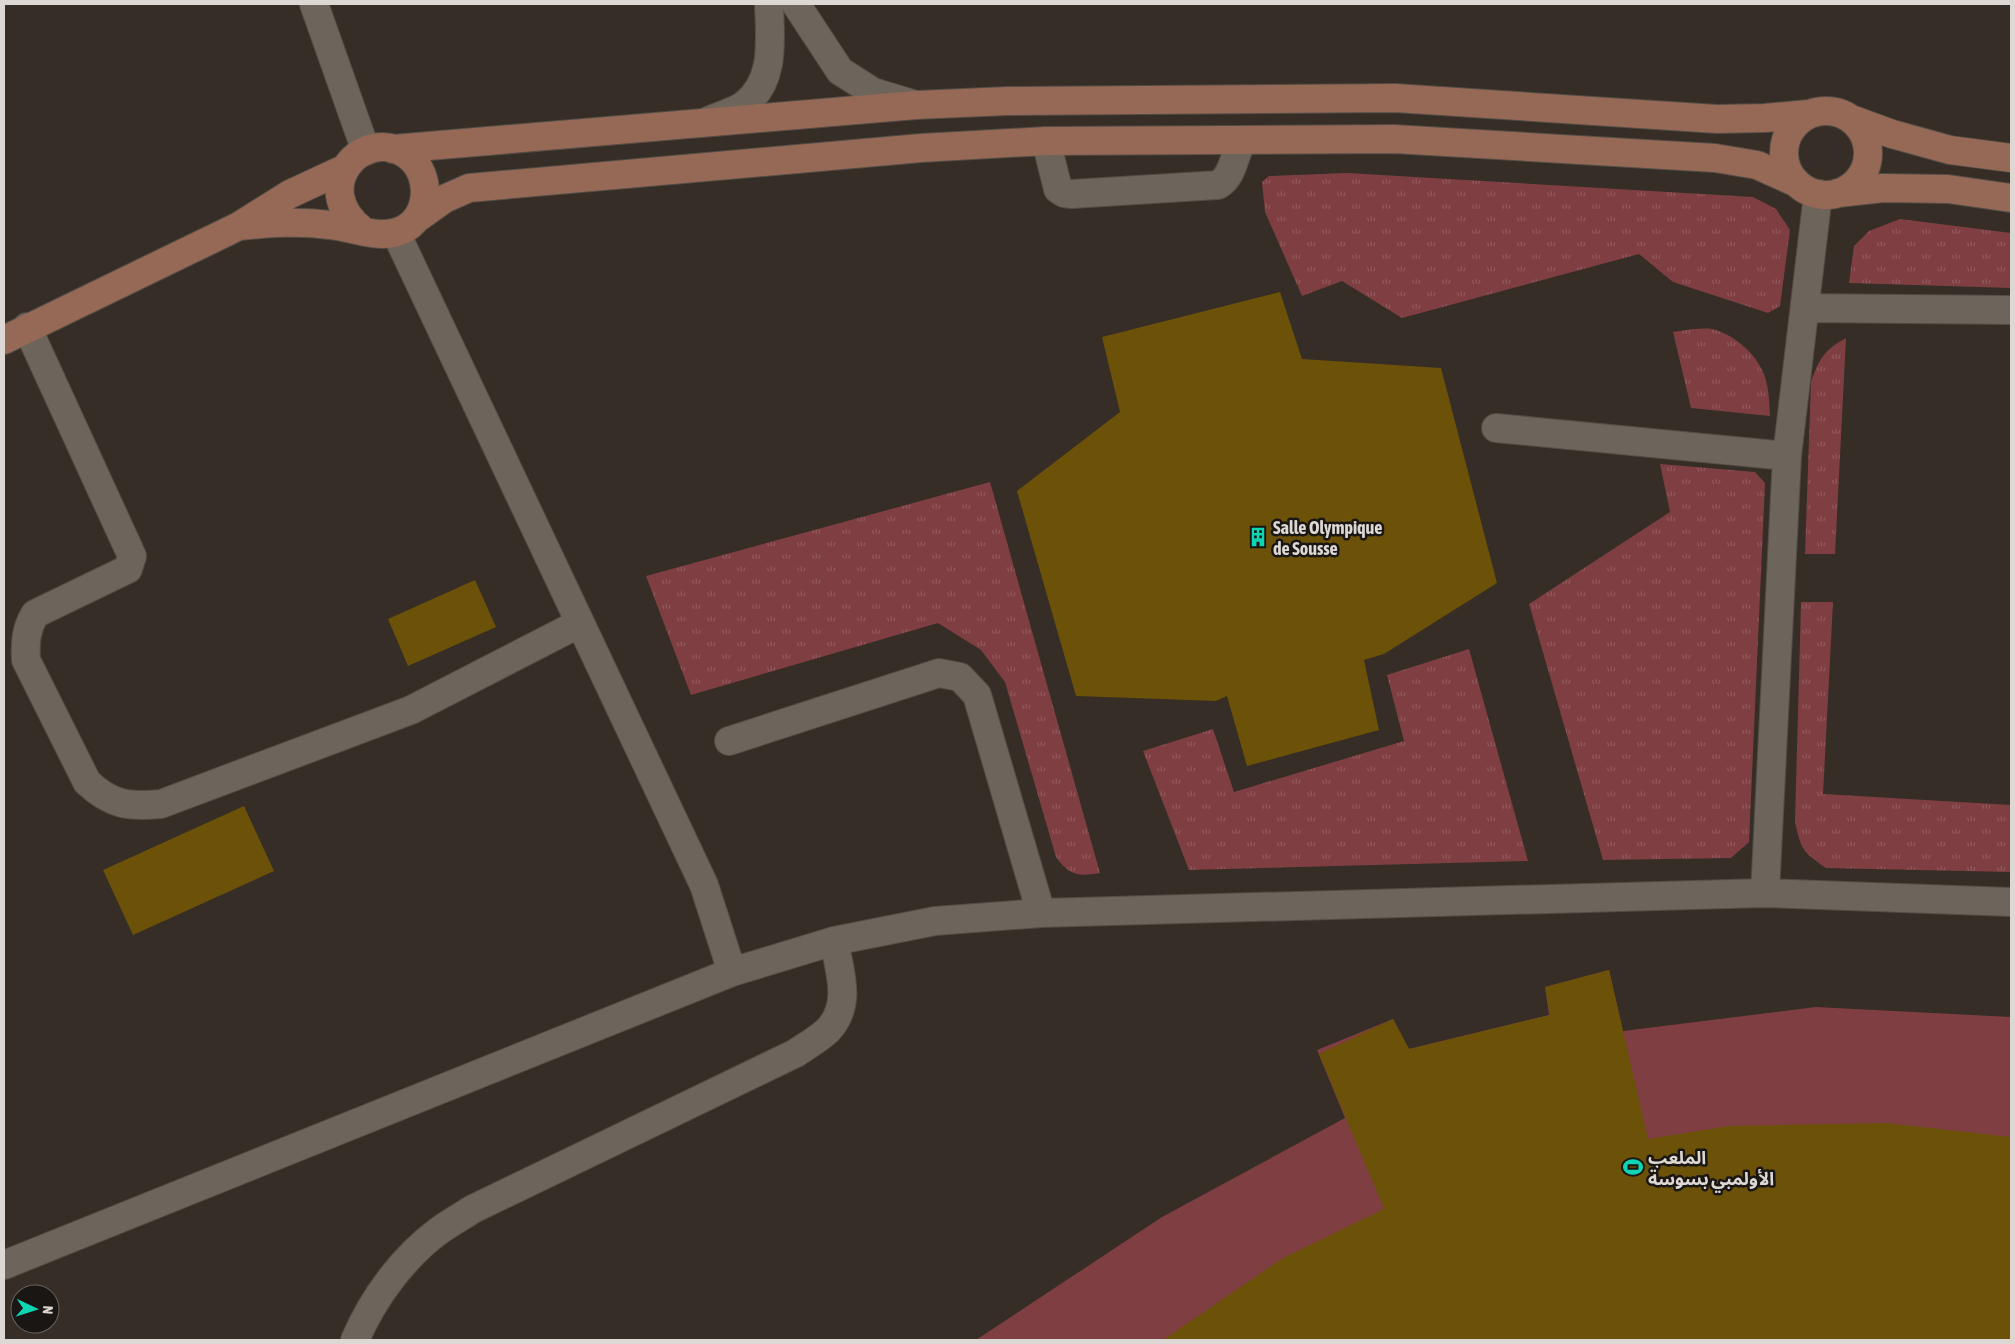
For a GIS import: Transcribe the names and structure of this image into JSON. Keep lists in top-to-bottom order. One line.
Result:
{"places":{"building":["Salle Olympique de Sousse"],"sports":["الملعب الأولمبي بسوسة"]},"north":"right"}
